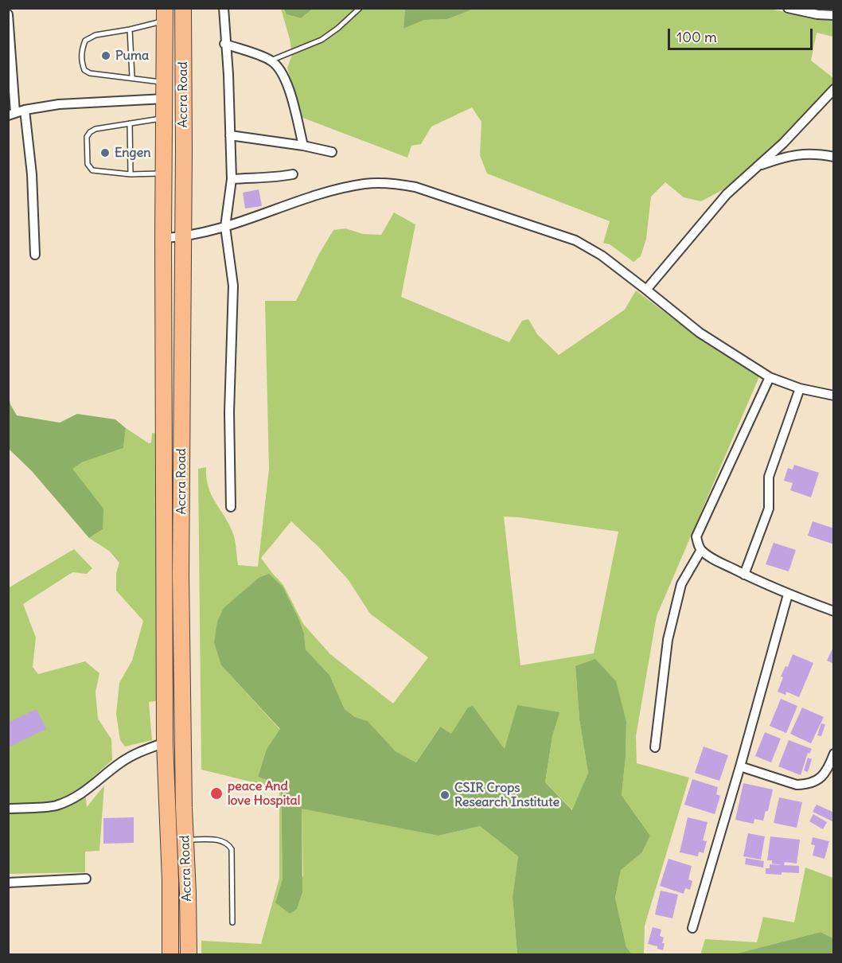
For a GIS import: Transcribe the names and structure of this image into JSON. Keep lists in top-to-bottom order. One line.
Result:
{"streets":{"highway":["Accra Road"]},"places":["Puma","Engen","peace And love Hospital","CSIR Crops Research Institute"],"scale_bar":"100 m"}
